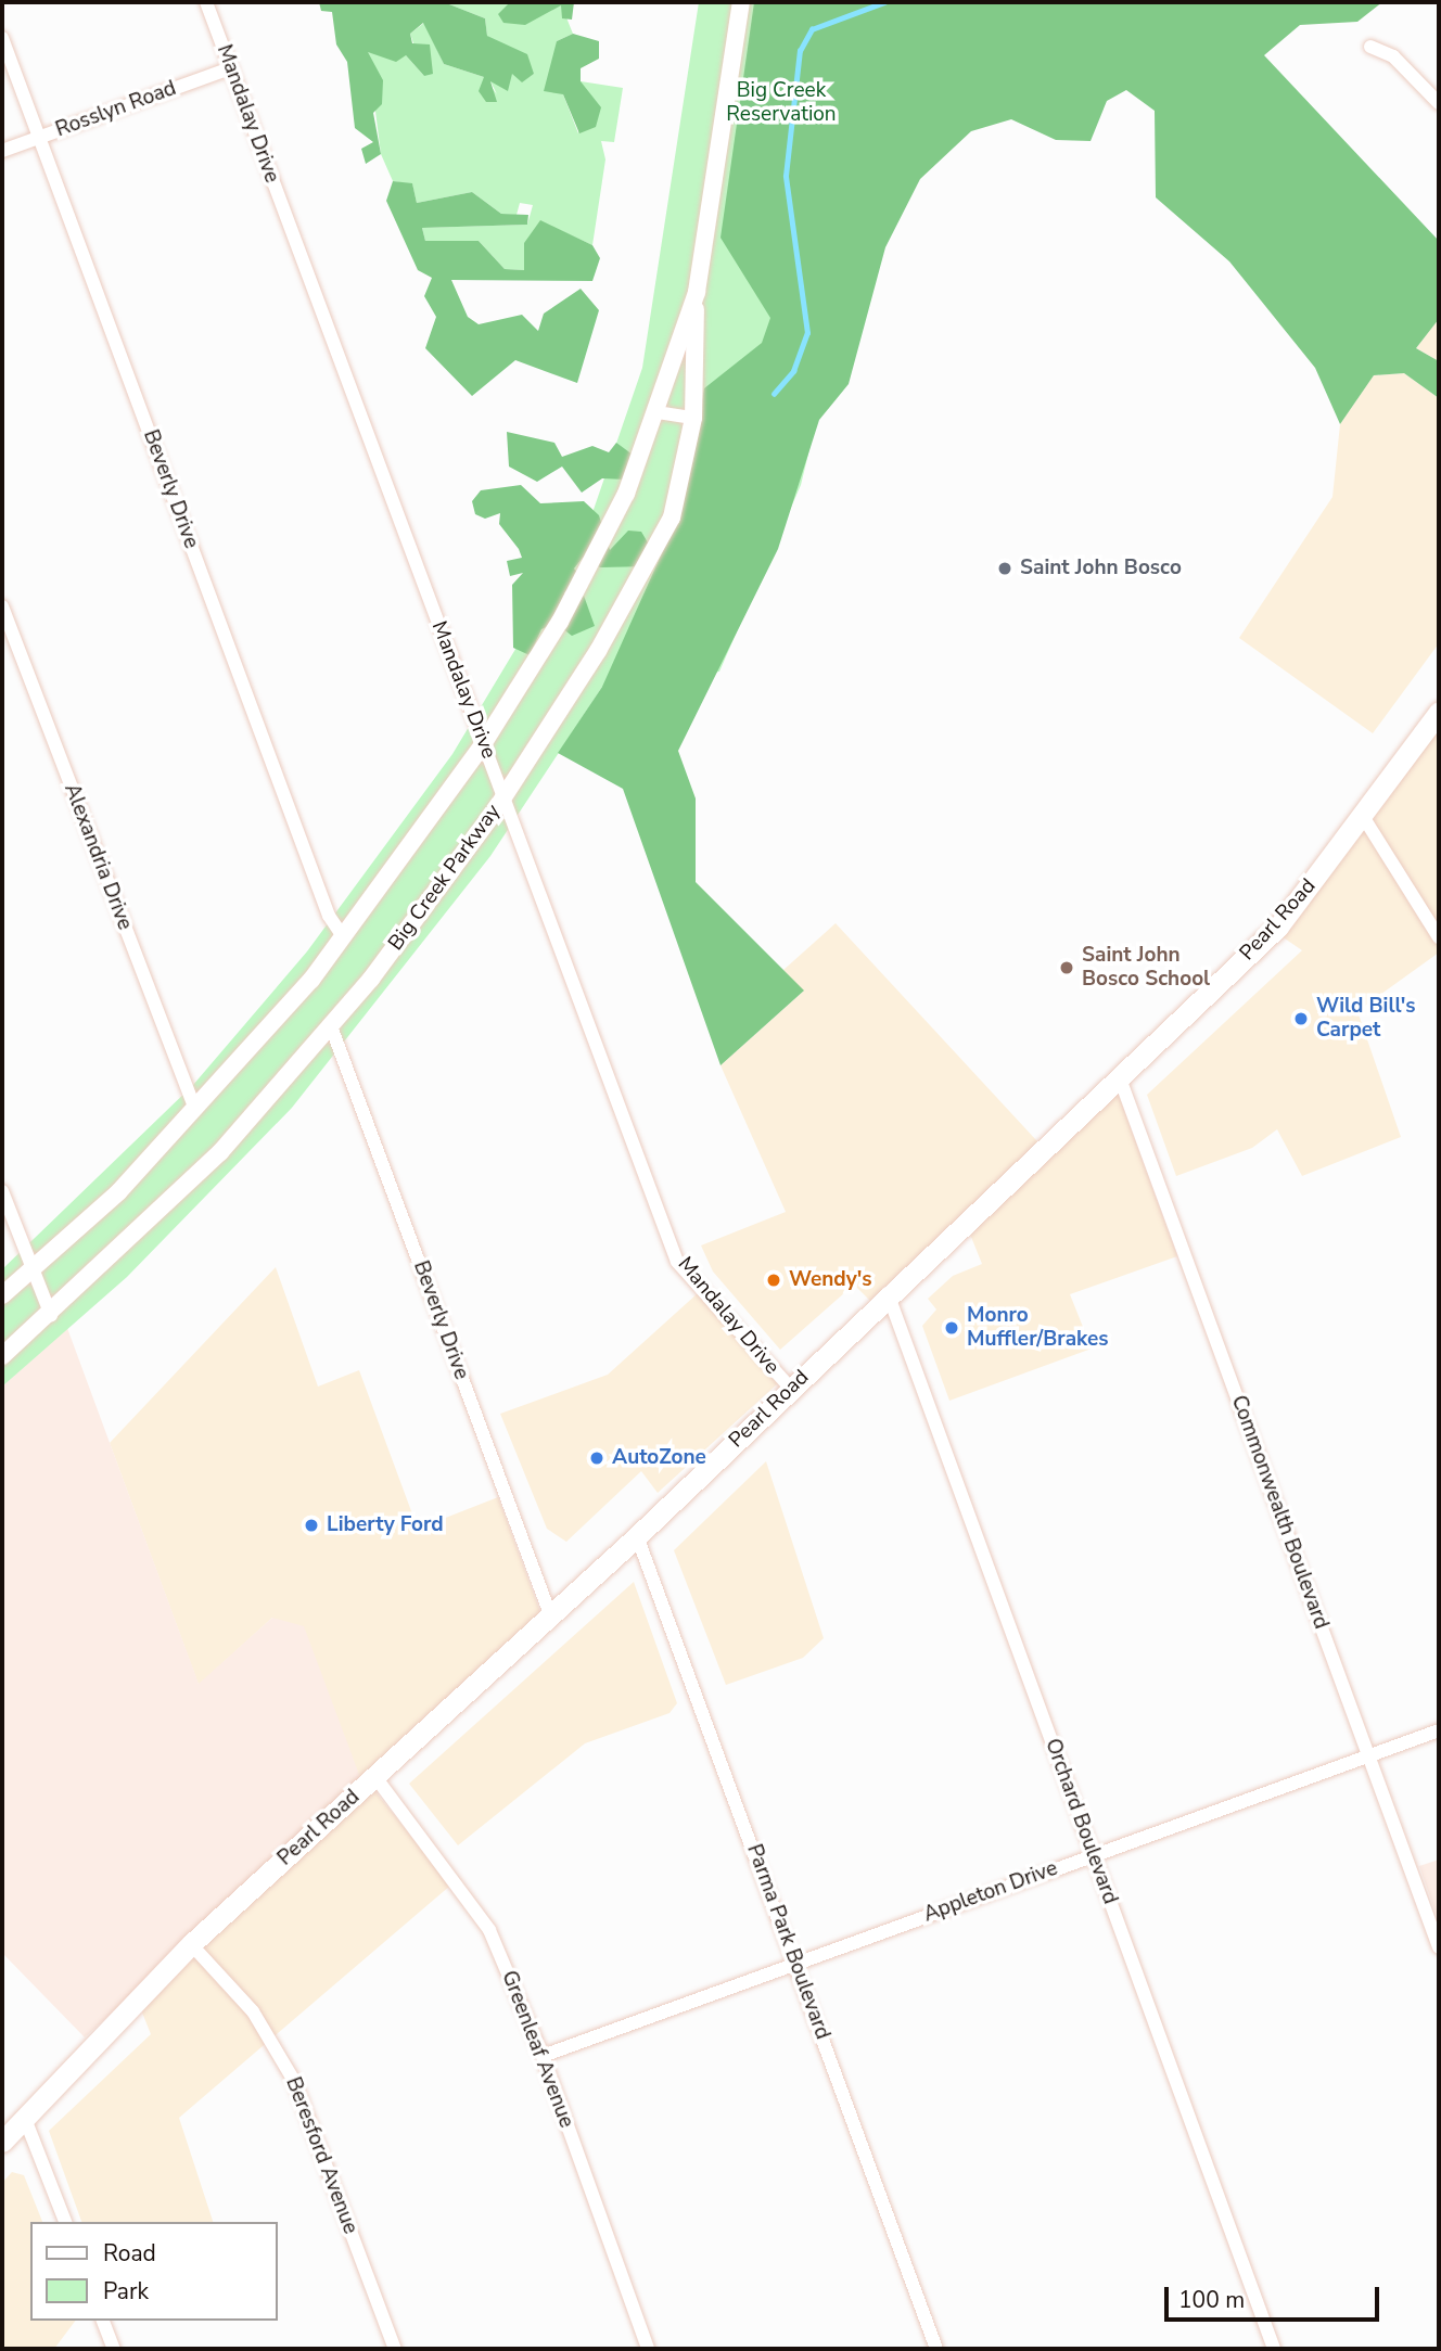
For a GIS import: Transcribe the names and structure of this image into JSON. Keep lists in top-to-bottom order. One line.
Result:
{"streets":{"main road":["Pearl Road"],"street":["Rosslyn Road","Mandalay Drive","Beverly Drive","Alexandria Drive","Big Creek Parkway","Commonwealth Boulevard","Orchard Boulevard","Appleton Drive","Parma Park Boulevard","Greenleaf Avenue","Beresford Avenue"]},"crossings":[["Rosslyn Road","Mandalay Drive"],["Rosslyn Road","Beverly Drive"],["Mandalay Drive","Big Creek Parkway"],["Mandalay Drive","Pearl Road"],["Beverly Drive","Big Creek Parkway"],["Beverly Drive","Pearl Road"],["Alexandria Drive","Big Creek Parkway"],["Pearl Road","Commonwealth Boulevard"],["Pearl Road","Orchard Boulevard"],["Pearl Road","Parma Park Boulevard"],["Pearl Road","Greenleaf Avenue"],["Pearl Road","Beresford Avenue"],["Commonwealth Boulevard","Appleton Drive"],["Orchard Boulevard","Appleton Drive"],["Appleton Drive","Parma Park Boulevard"],["Appleton Drive","Greenleaf Avenue"]],"parks":["Big Creek Reservation"],"places":["Saint John Bosco","Saint John Bosco School","Wild Bill's Carpet","Wendy's","Monro Muffler/Brakes","AutoZone","Liberty Ford"],"legend":["Road","Park"],"scale_bar":"100 m"}
